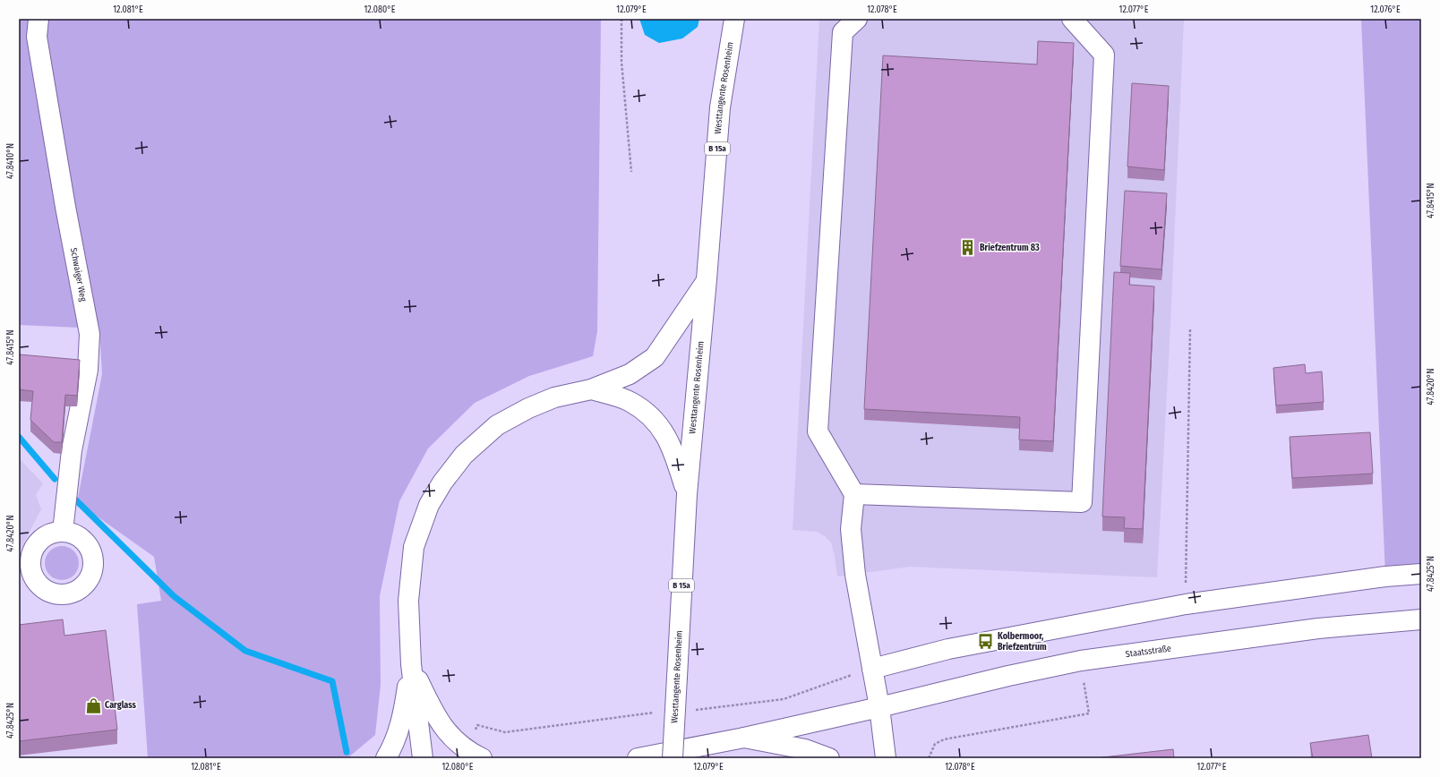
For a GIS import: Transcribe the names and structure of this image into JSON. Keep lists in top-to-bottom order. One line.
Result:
{"streets":{"main road":["Westtangente Rosenheim","B 15a","Schwaiger Weg","Staatsstraße"]},"places":{"building":["Briefzentrum 83"],"bus stop":["Kolbermoor, Briefzentrum"],"shop":["Carglass"]},"coordinates":["12.081°E","12.080°E","12.079°E","12.078°E","12.077°E","12.076°E","47.8410°N","47.8415°N","47.8420°N","47.8425°N"]}
